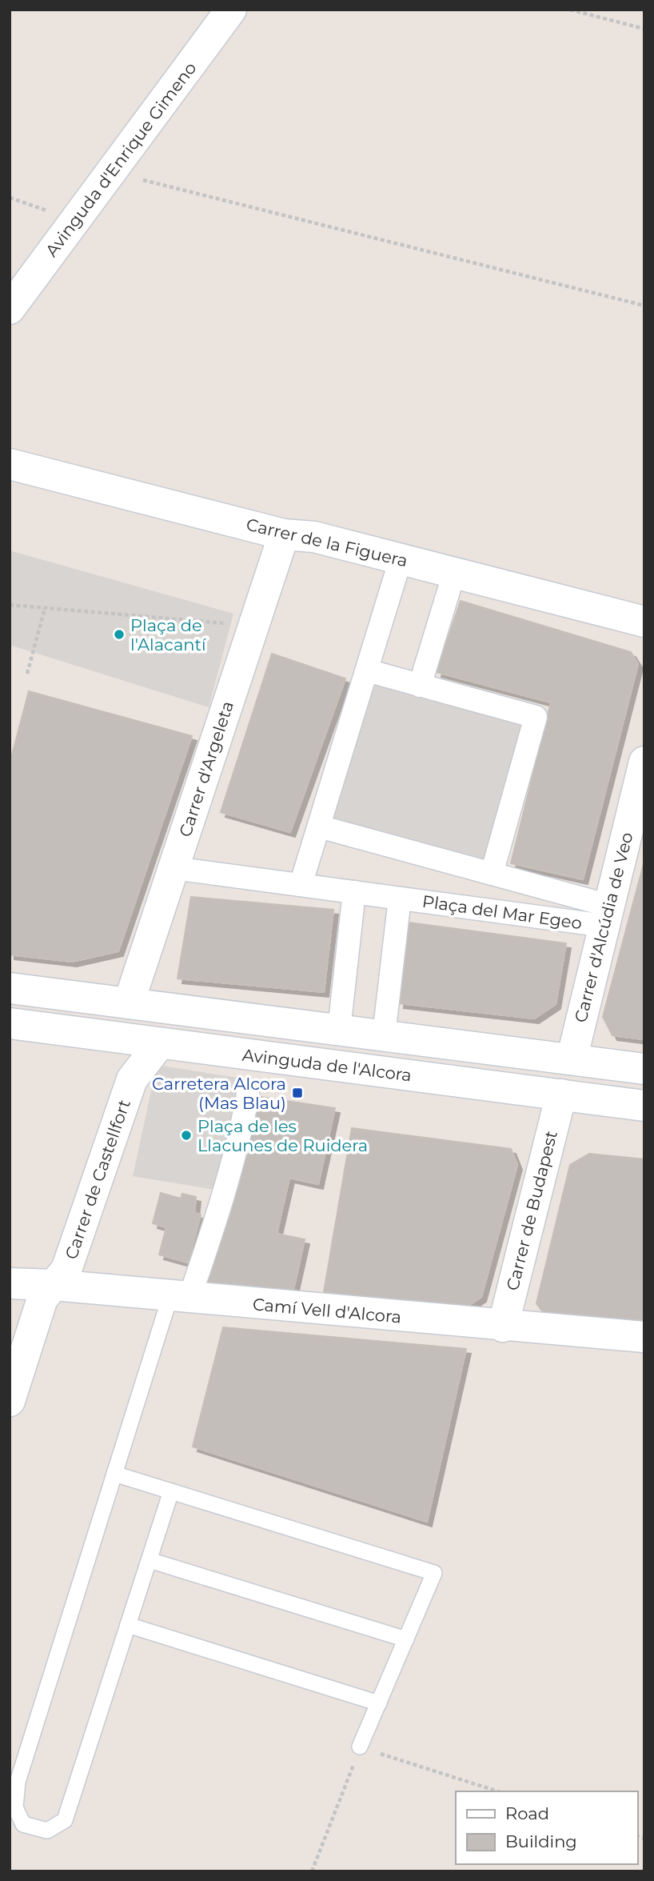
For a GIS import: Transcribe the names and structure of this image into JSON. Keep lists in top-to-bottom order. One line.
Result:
{"streets":{"street":["Avinguda d'Enrique Gimeno","Carrer de la Figuera","Carrer d'Argeleta","Plaça del Mar Egeo","Carrer d'Alcúdia de Veo","Avinguda de l'Alcora","Carrer de Castellfort","Carrer de Budapest","Camí Vell d'Alcora"]},"crossings":[["Carrer de la Figuera","Carrer d'Argeleta"],["Carrer d'Argeleta","Plaça del Mar Egeo"],["Plaça del Mar Egeo","Carrer d'Alcúdia de Veo"],["Avinguda de l'Alcora","Carrer de Castellfort"],["Avinguda de l'Alcora","Carrer de Budapest"],["Carrer de Castellfort","Camí Vell d'Alcora"],["Carrer de Budapest","Camí Vell d'Alcora"]],"places":{"other":["Plaça de l'Alacantí","Plaça de les Llacunes de Ruidera"],"transit":["Carretera Alcora (Mas Blau)"]},"legend":["Road","Building"]}
